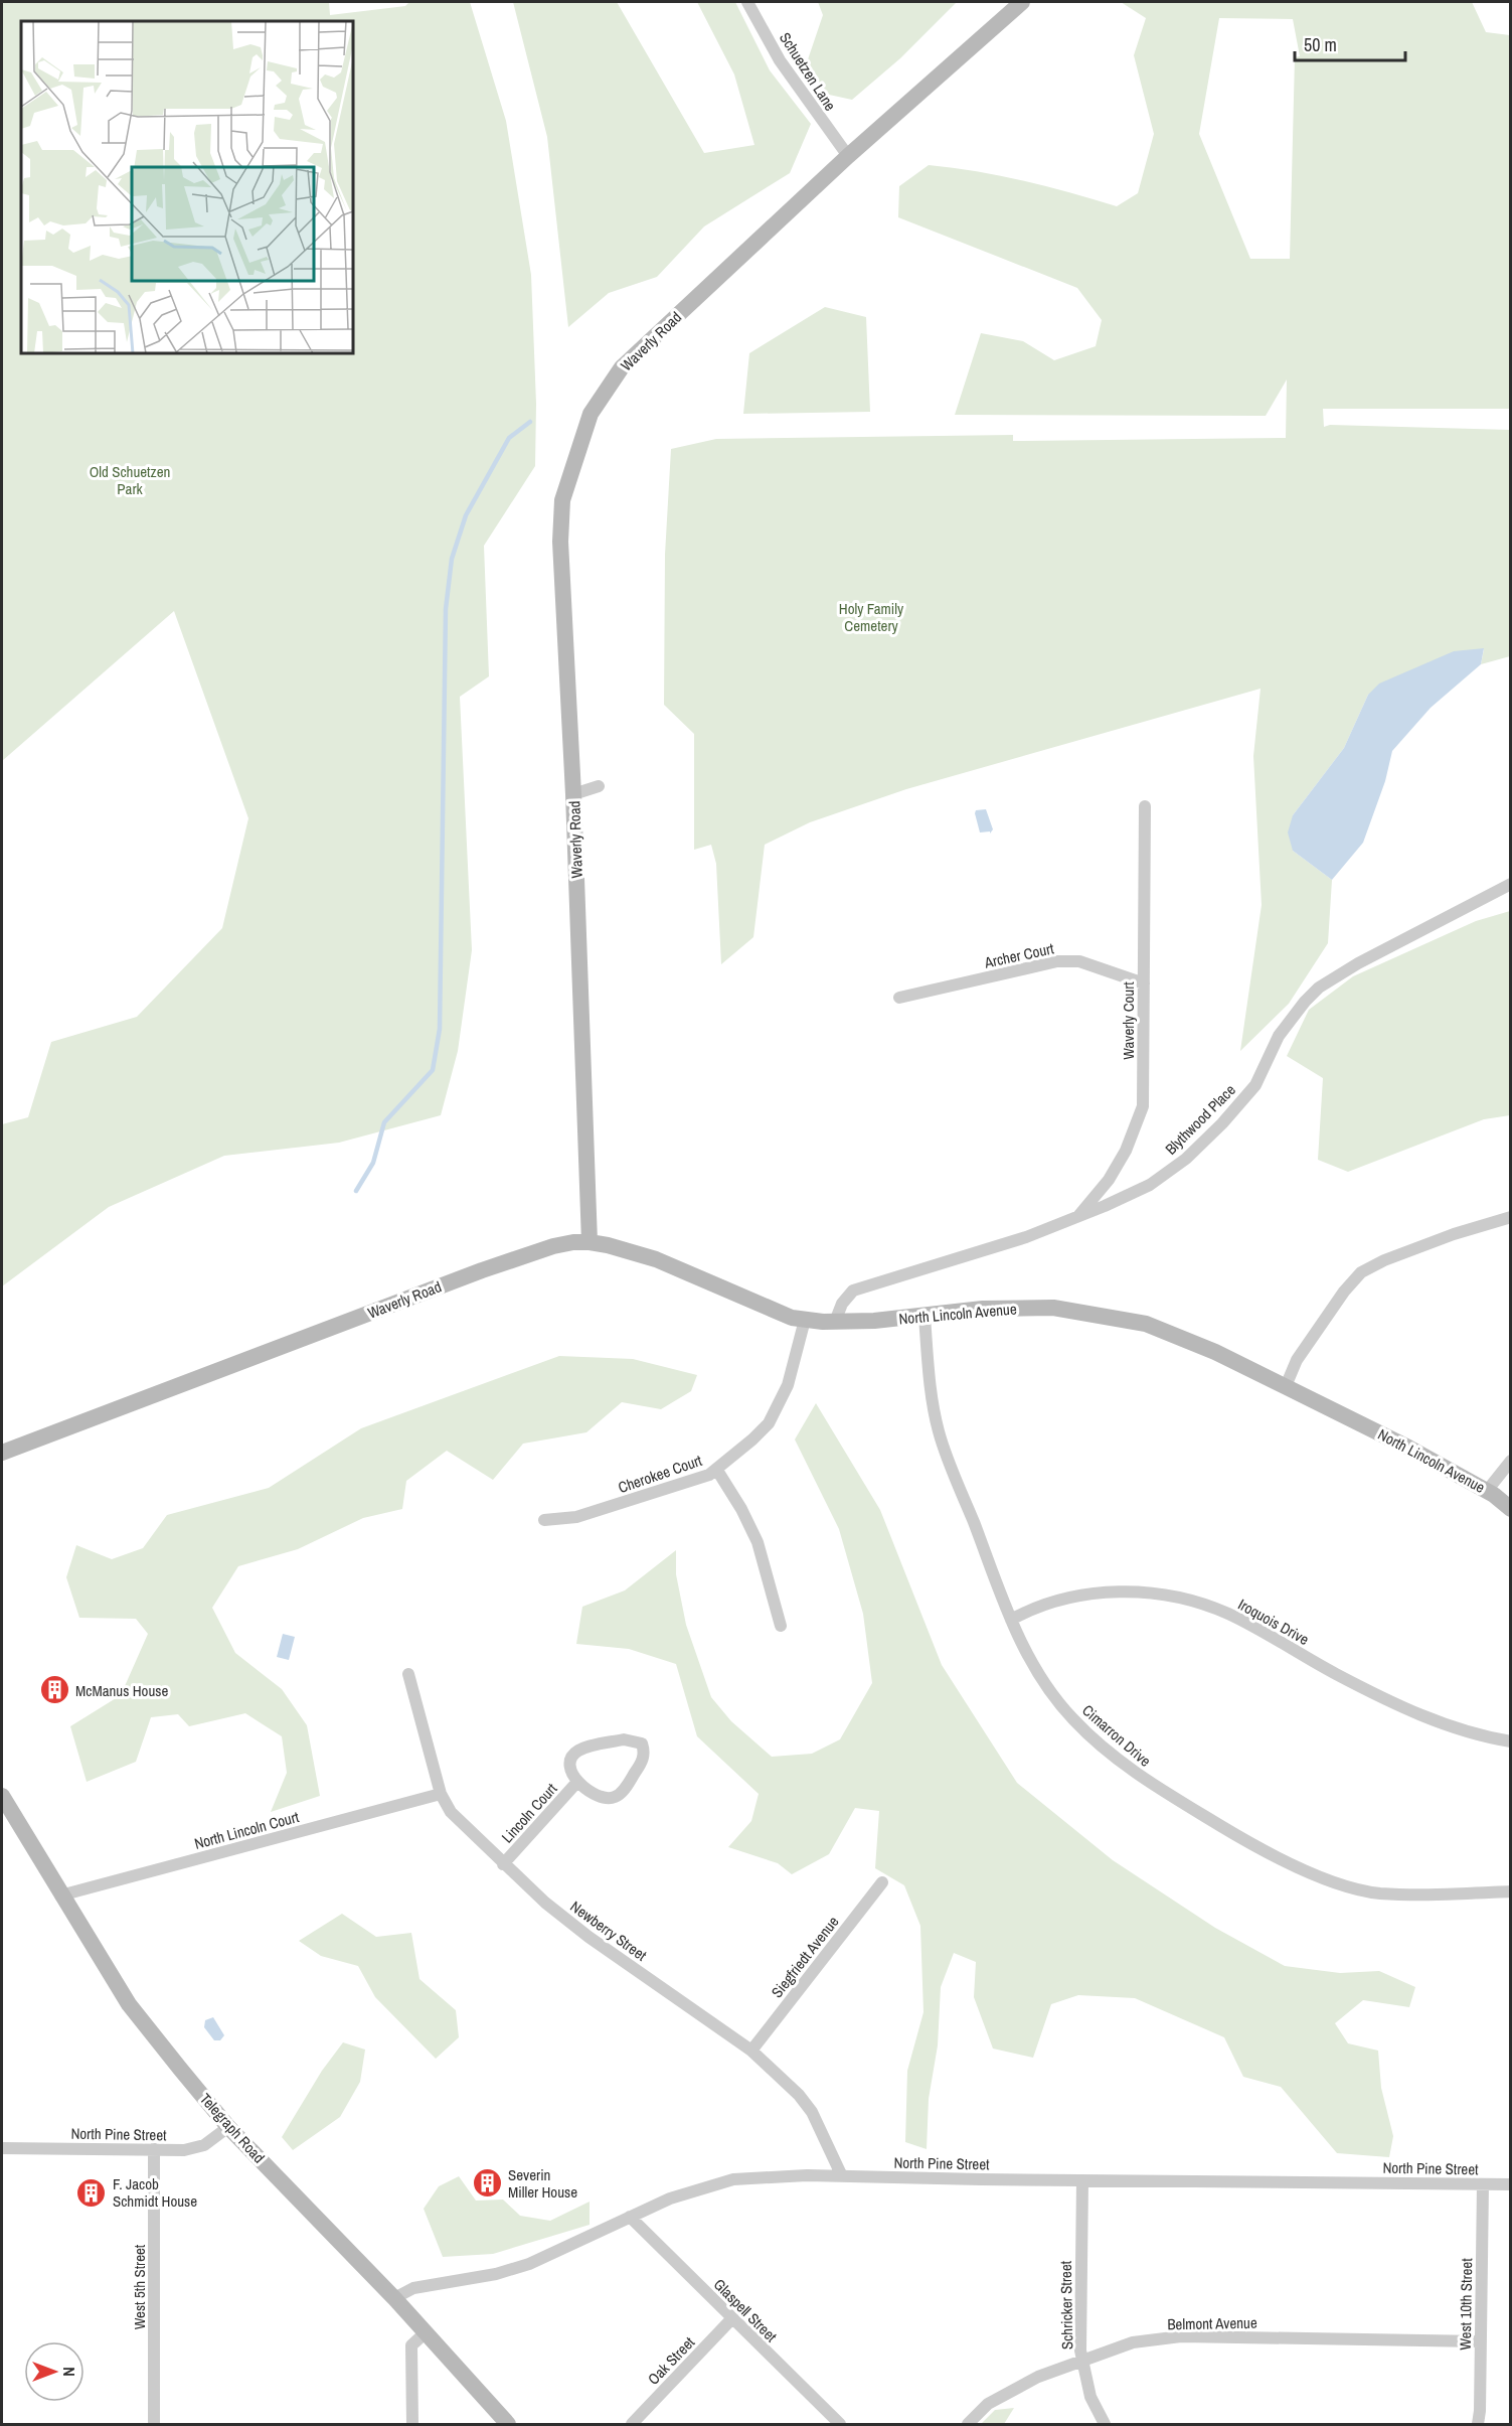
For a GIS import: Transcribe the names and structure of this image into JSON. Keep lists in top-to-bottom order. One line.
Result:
{"streets":{"street":["Schuetzen Lane","Waverly Road","Archer Court","Waverly Court","Blythwood Place","North Lincoln Avenue","Cherokee Court","Iroquois Drive","Cimarron Drive","Lincoln Court","North Lincoln Court","Newberry Street","Siegfriedt Avenue","Telegraph Road","North Pine Street","West 5th Street","West 10th Street","Schricker Street","Glaspell Street","Belmont Avenue","Oak Street"]},"crossings":[["Schuetzen Lane","Waverly Road"],["Waverly Road","North Lincoln Avenue"],["Archer Court","Waverly Court"],["Waverly Court","Blythwood Place"],["Blythwood Place","North Lincoln Avenue"],["North Lincoln Avenue","Cherokee Court"],["North Lincoln Avenue","Cimarron Drive"],["Iroquois Drive","Cimarron Drive"],["Lincoln Court","Newberry Street"],["North Lincoln Court","Newberry Street"],["North Lincoln Court","Telegraph Road"],["Newberry Street","Siegfriedt Avenue"],["Newberry Street","North Pine Street"],["Telegraph Road","North Pine Street"],["North Pine Street","West 5th Street"],["North Pine Street","West 10th Street"],["North Pine Street","Schricker Street"],["North Pine Street","Glaspell Street"],["West 10th Street","Belmont Avenue"],["Schricker Street","Belmont Avenue"],["Glaspell Street","Oak Street"]],"parks":["Old Schuetzen Park","Holy Family Cemetery"],"places":{"building":["McManus House","Severin Miller House","F. Jacob Schmidt House"]},"scale_bar":"50 m","north":"right"}
